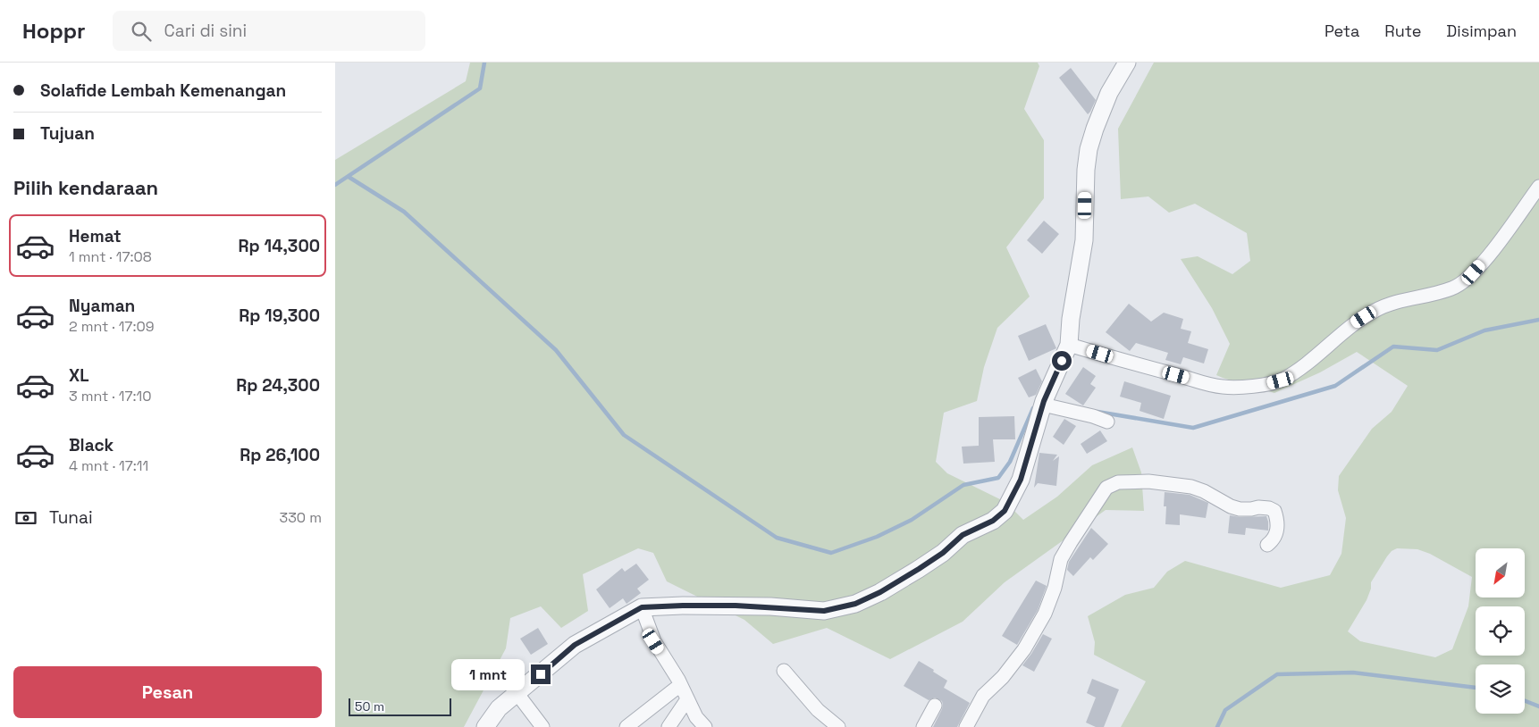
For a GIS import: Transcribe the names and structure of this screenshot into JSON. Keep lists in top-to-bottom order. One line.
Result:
{"scale_bar":"50 m","north":"bottom left","page":{"header":"Hoppr","search":"Cari di sini","nav":["Peta","Rute","Disimpan"],"banner":["Solafide Lembah Kemenangan","Tujuan"],"heading":"Pilih kendaraan","list":[{"name":"Hemat","note":"1 mnt · 17:08","value":"Rp 14,300"},{"name":"Nyaman","note":"2 mnt · 17:09","value":"Rp 19,300"},{"name":"XL","note":"3 mnt · 17:10","value":"Rp 24,300"},{"name":"Black","note":"4 mnt · 17:11","value":"Rp 26,100"}],"pay":["Tunai","330 m"],"buttons":"Pesan","bubble":"1 mnt","scale":"50 m"}}
